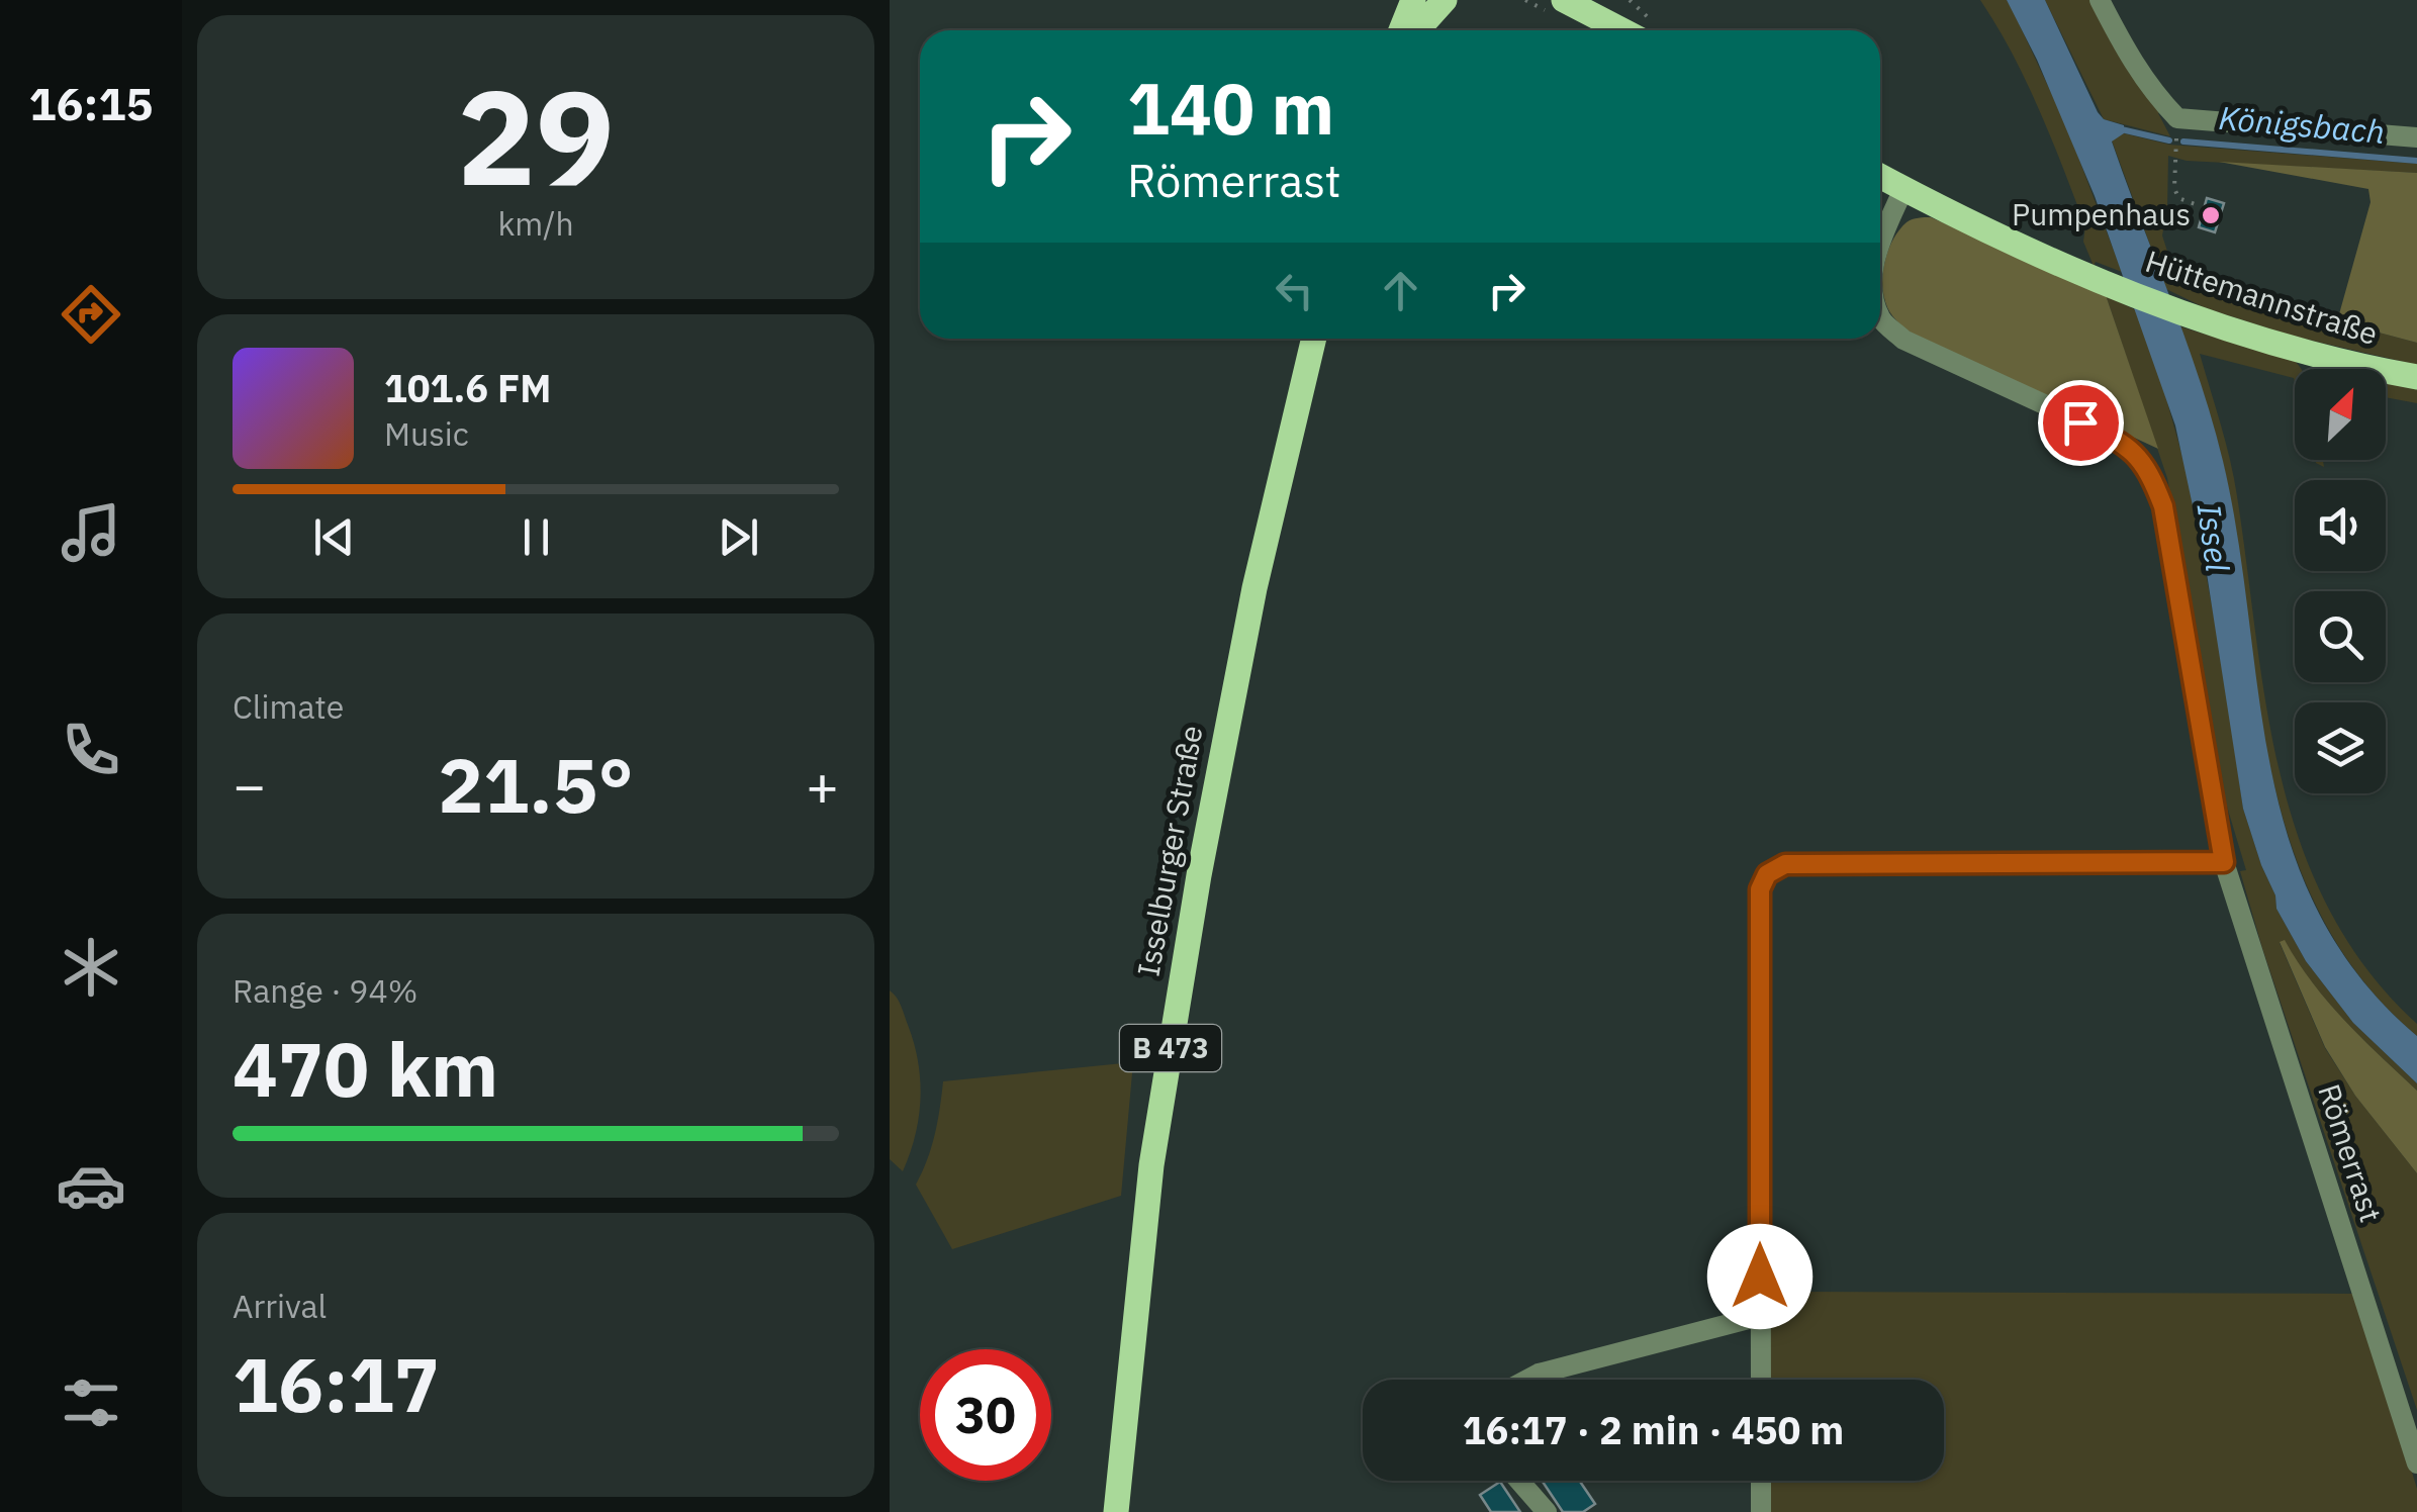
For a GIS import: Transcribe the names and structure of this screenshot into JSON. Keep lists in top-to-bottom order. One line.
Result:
{"streets":{"main road":["Hüttemannstraße","Isselburger Straße","B 473"],"street":["Römerrast"]},"crossings":[["Hüttemannstraße","Römerrast"]],"water":["Königsbach","Issel"],"places":["Pumpenhaus"],"north":"top right","page":{"tabs":"16:15","tile":[["29","km/h"],"Climate",["Range · 94%","470 km"],["Arrival","16:17"]],"turn":["140 m","Römerrast"],"song":["101.6 FM","Music"],"heat":["−","21.5°","+"],"limit":"30","trip":"16:17 · 2 min · 450 m"}}
